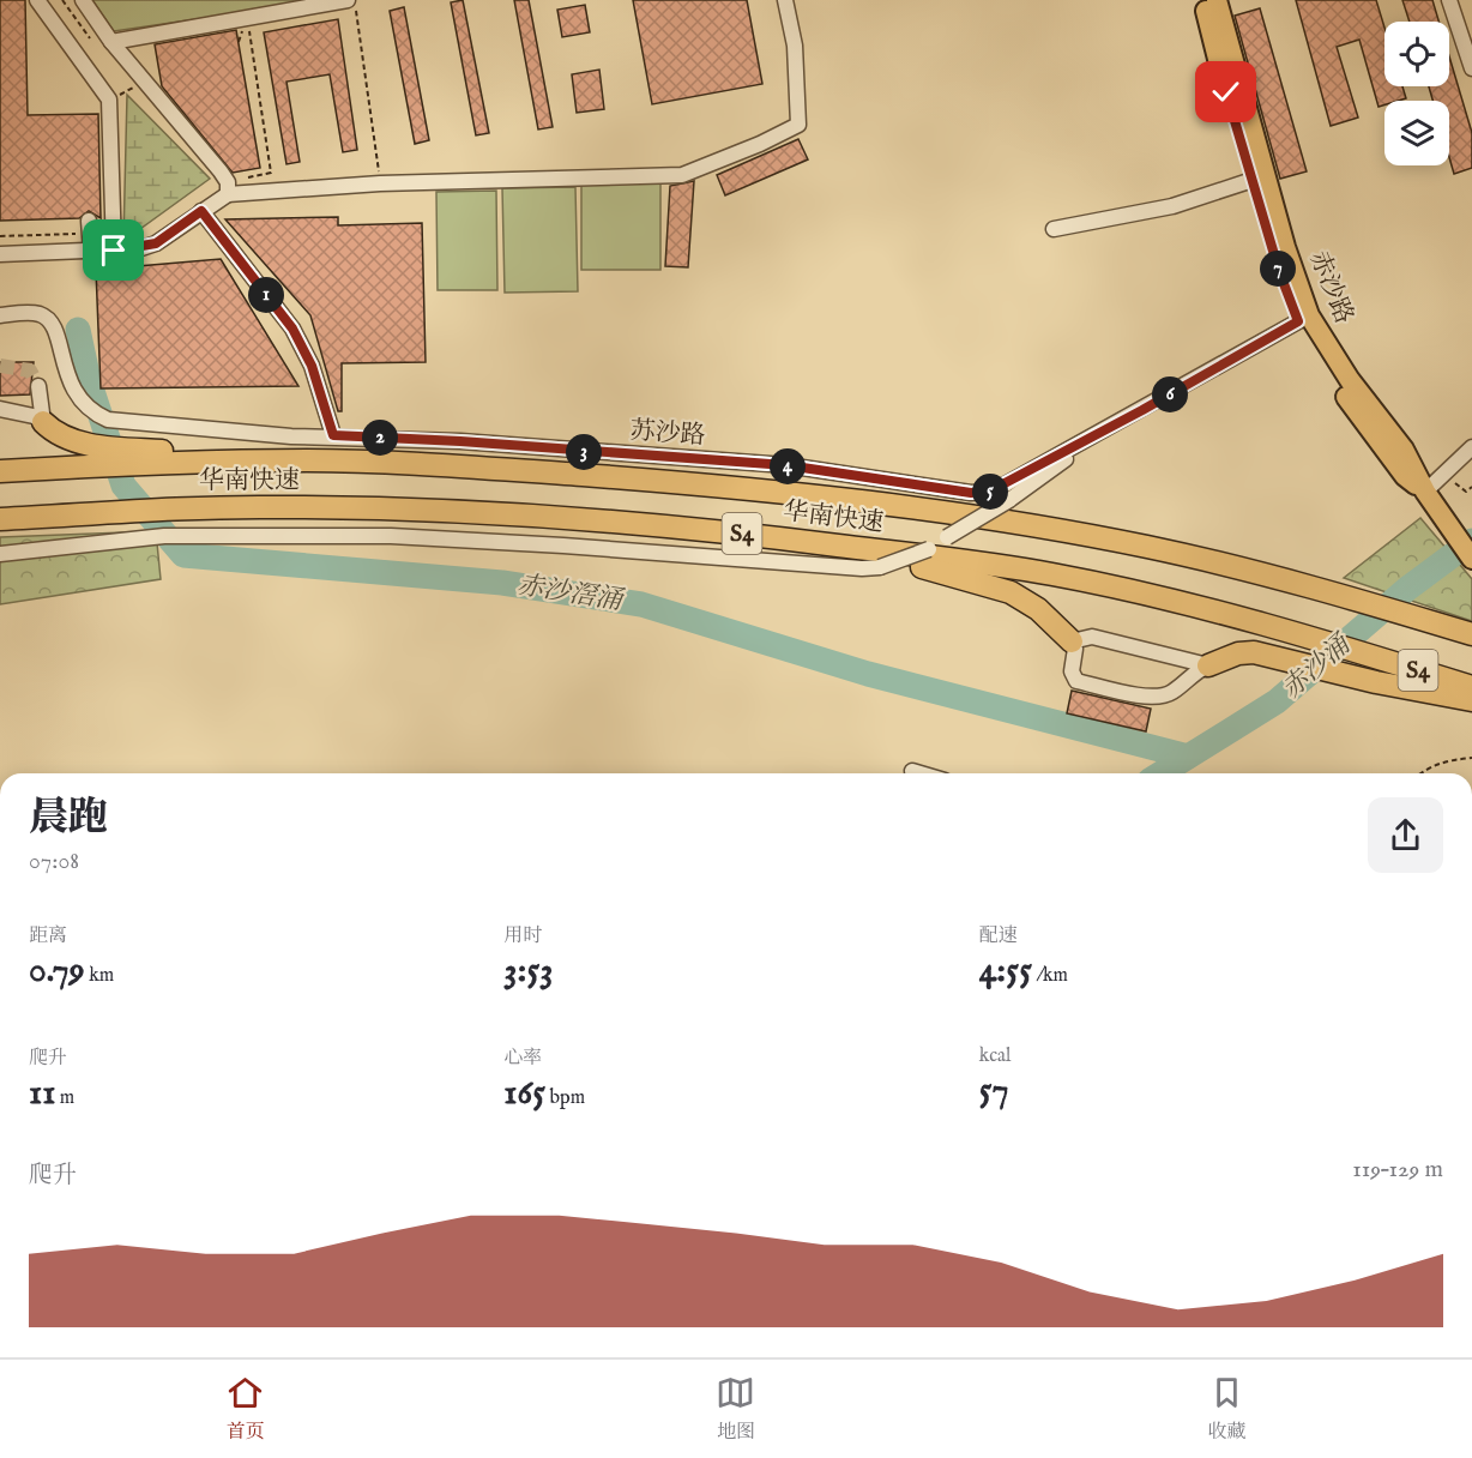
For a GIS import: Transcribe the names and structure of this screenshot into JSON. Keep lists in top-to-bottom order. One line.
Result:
{"streets":{"highway":["华南快速","S4"],"main road":["赤沙路"],"street":["苏沙路"]},"crossings":[["赤沙路","苏沙路"]],"water":["赤沙滘涌","赤沙涌"],"page":{"pins":["7","1","6","2","3","4","5"],"heading":["晨跑","07:08"],"stats":[["距离","0.79 km"],["用时","3:53"],["配速","4:55 /km"],["爬升","11 m"],["心率","165 bpm"],["kcal","57"]],"chart":["爬升","119–129 m"],"tabs":["首页","地图","收藏"]}}
